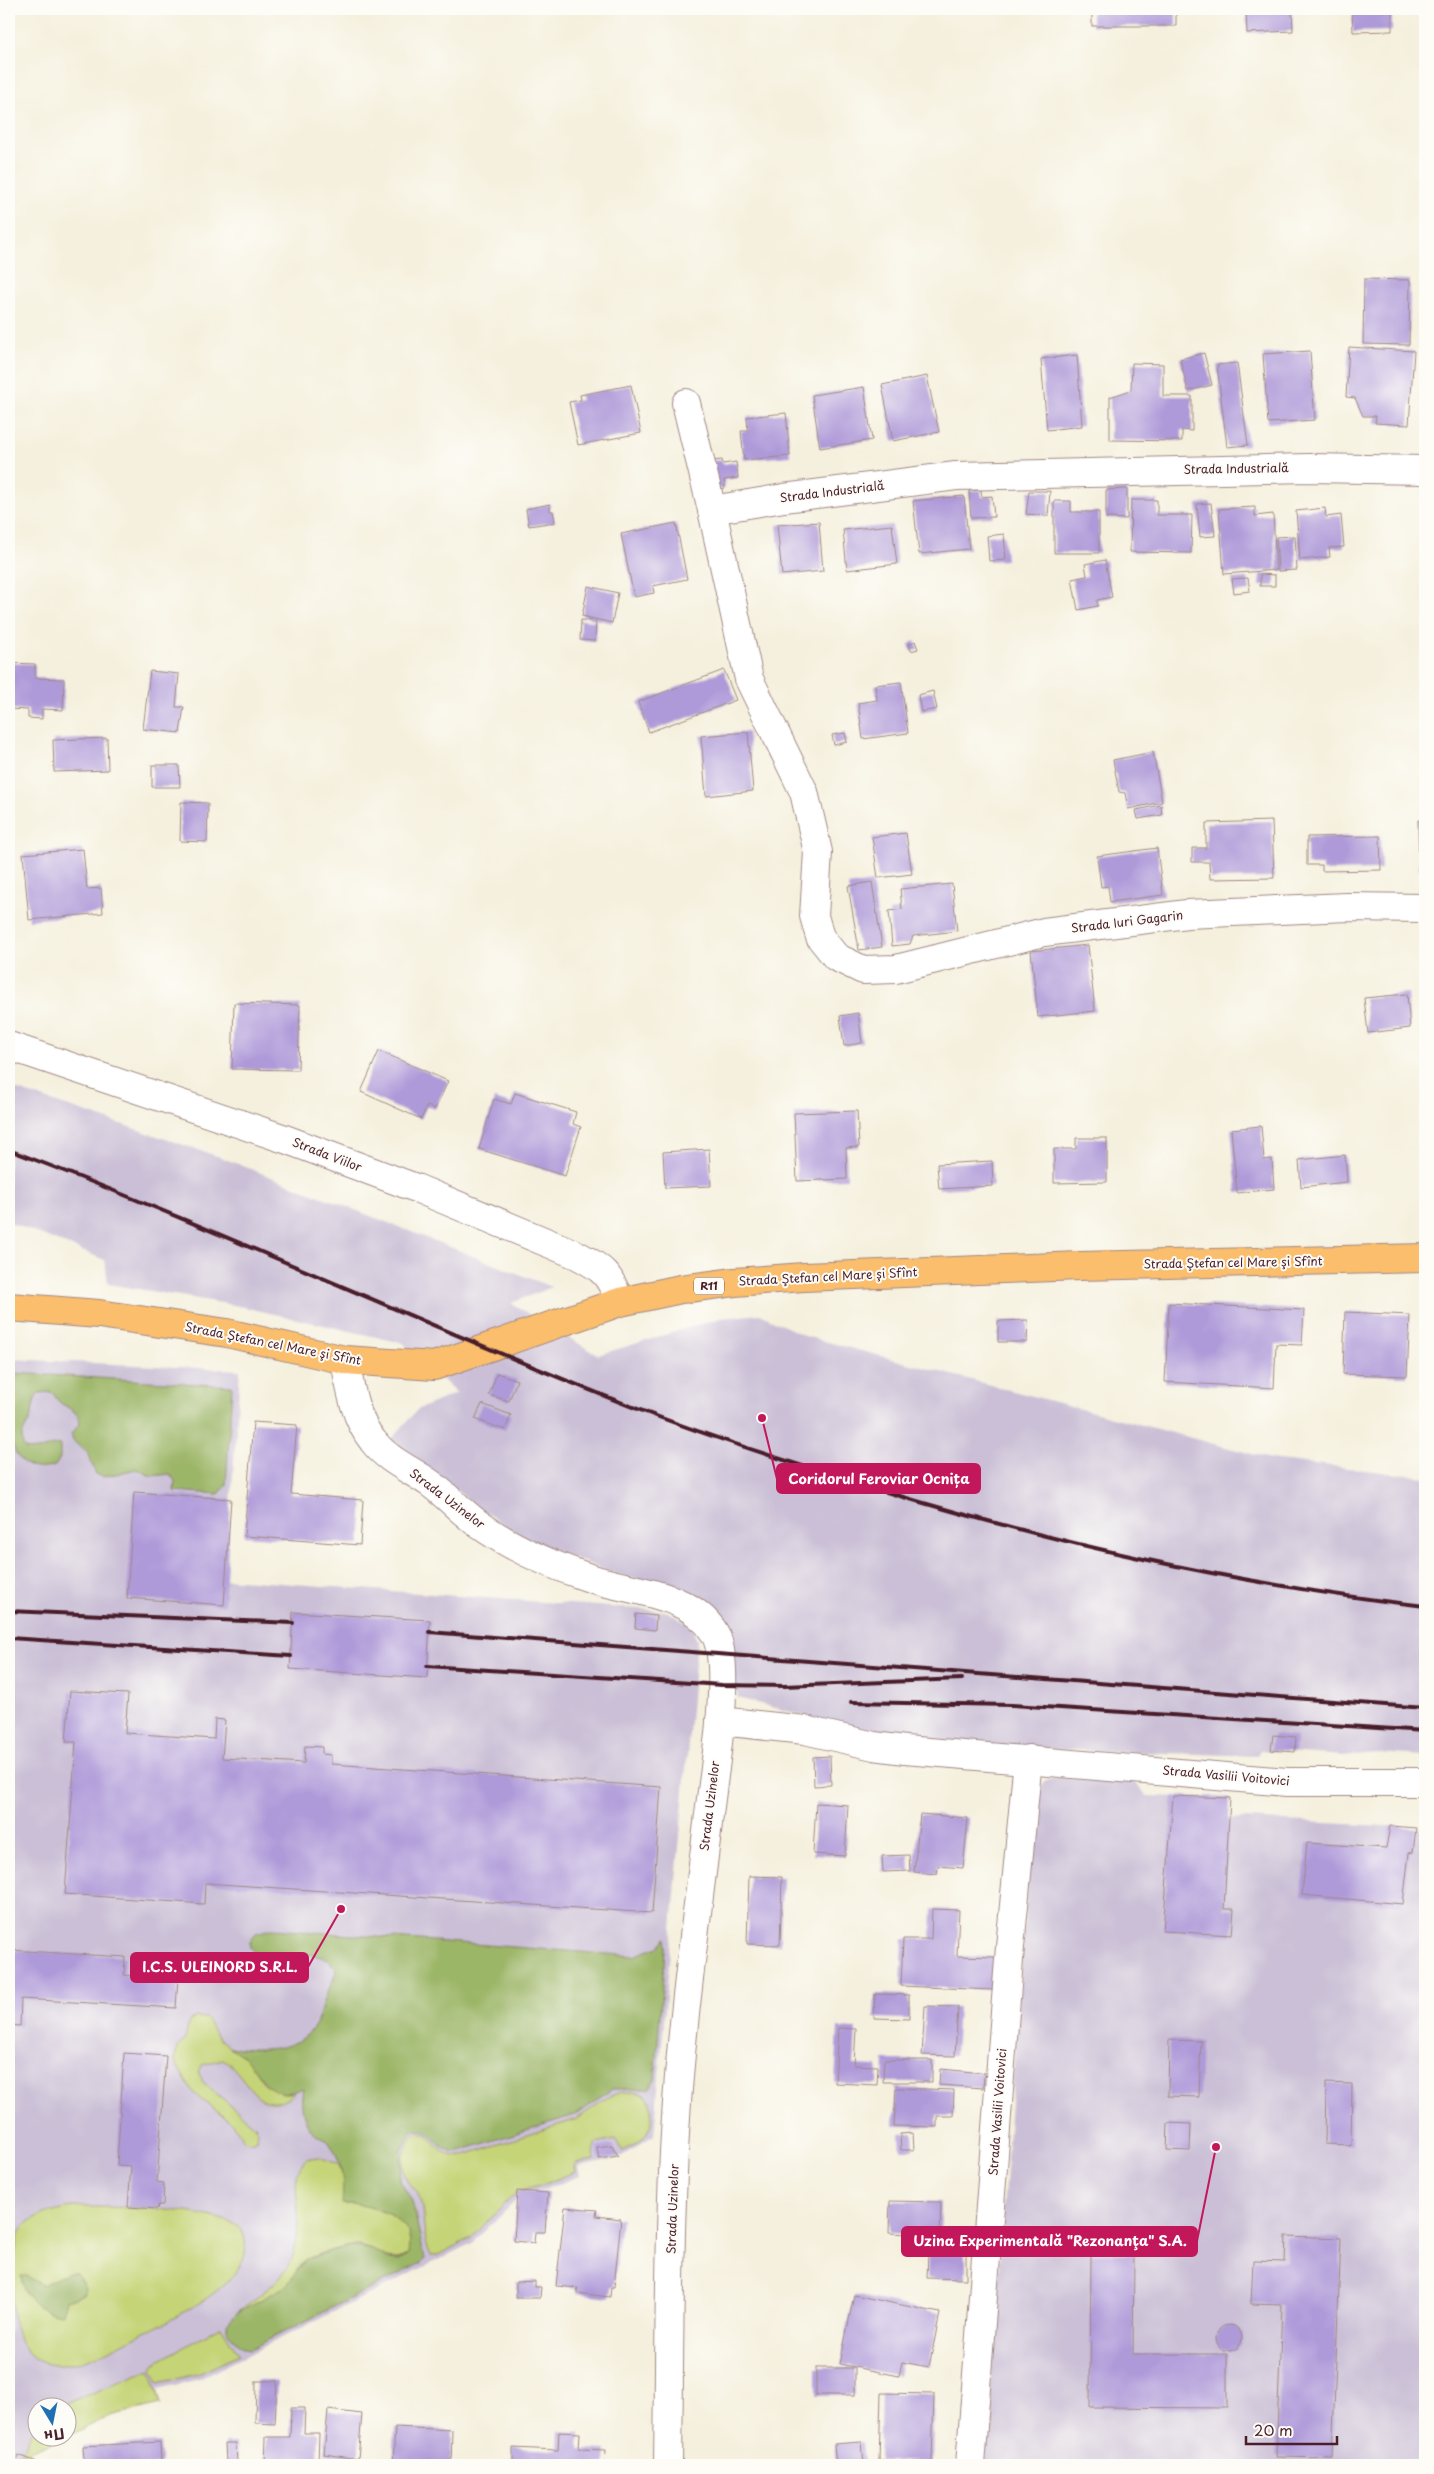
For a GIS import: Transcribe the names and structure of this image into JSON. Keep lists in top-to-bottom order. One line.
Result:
{"streets":{"main road":["Strada Ştefan cel Mare şi Sfînt","R11"],"street":["Strada Industrială","Strada Iuri Gagarin","Strada Viilor","Strada Uzinelor","Strada Vasilii Voitovici"]},"crossings":[["Strada Industrială","Strada Iuri Gagarin"],["Strada Viilor","Strada Ştefan cel Mare şi Sfînt"],["Strada Ştefan cel Mare şi Sfînt","Strada Uzinelor"],["Strada Uzinelor","Strada Vasilii Voitovici"]],"places":["Coridorul Feroviar Ocnița","I.C.S. ULEINORD S.R.L.","Uzina Experimentală \"Rezonanţa\" S.A."],"scale_bar":"20 m","north":"bottom"}
